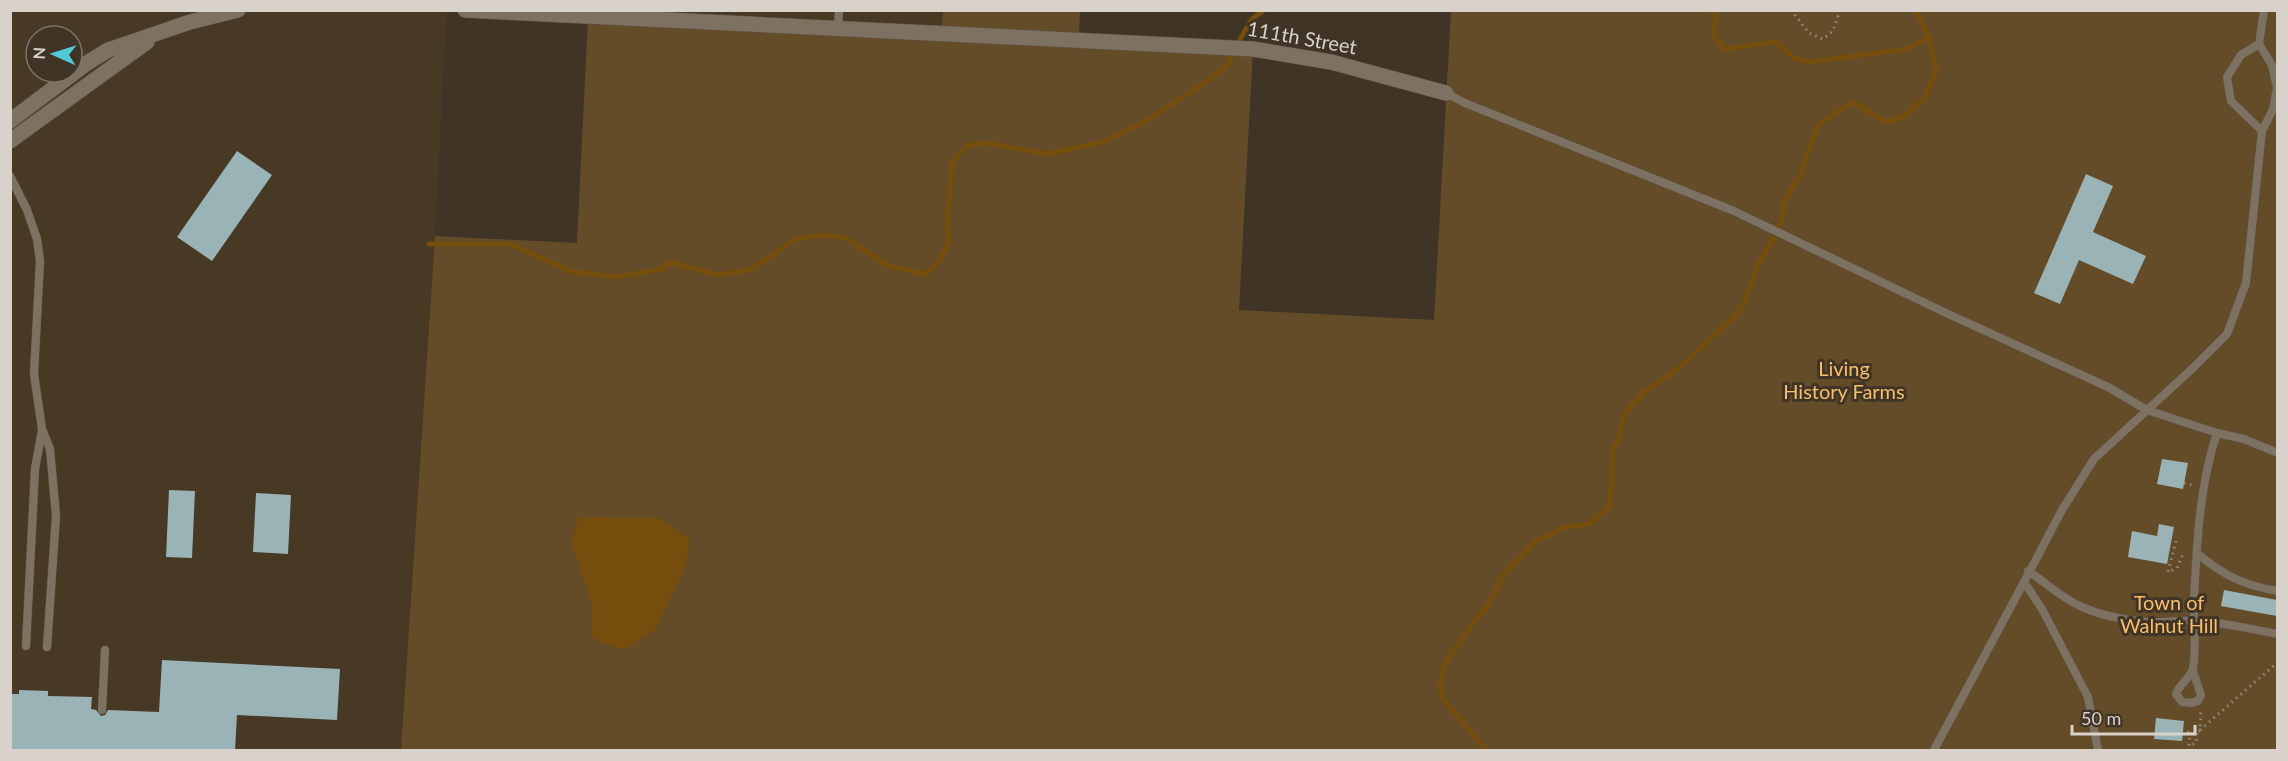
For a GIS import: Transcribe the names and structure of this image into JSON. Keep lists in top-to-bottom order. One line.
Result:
{"streets":{"street":["111th Street"]},"parks":["Living History Farms","Town of Walnut Hill"],"scale_bar":"50 m","north":"left"}
